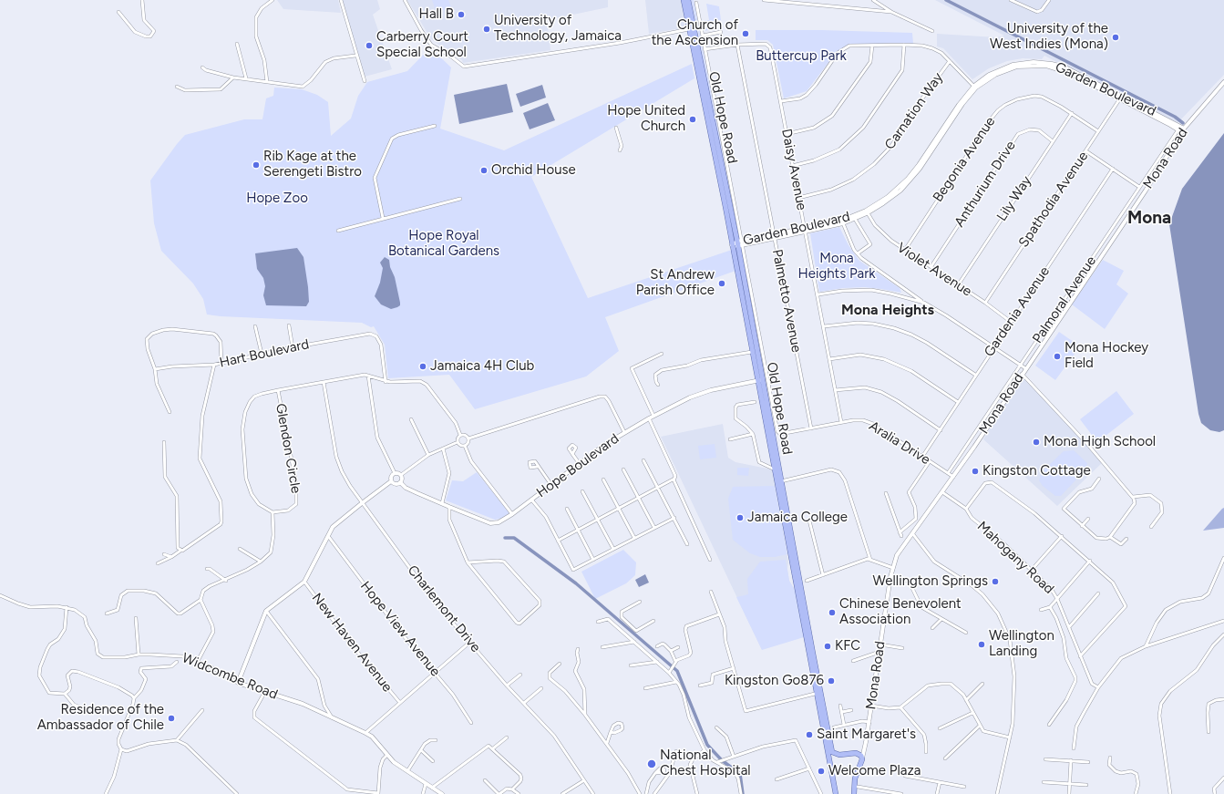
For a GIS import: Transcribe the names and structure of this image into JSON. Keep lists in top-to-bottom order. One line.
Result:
{"streets":{"main road":["Old Hope Road"],"street":["Garden Boulevard","Carnation Way","Mona Road","Begonia Avenue","Daisy Avenue","Anthurium Drive","Lily Way","Spathodia Avenue","Violet Avenue","Palmoral Avenue","Palmetto Avenue","Gardenia Avenue","Hart Boulevard","Aralia Drive","Glendon Circle","Hope Boulevard","Mahogany Road","Charlemont Drive","Hope View Avenue","New Haven Avenue","Widcombe Road"]},"crossings":[["Garden Boulevard","Old Hope Road"],["Garden Boulevard","Mona Road"],["Garden Boulevard","Daisy Avenue"],["Garden Boulevard","Spathodia Avenue"],["Garden Boulevard","Violet Avenue"],["Garden Boulevard","Palmoral Avenue"],["Garden Boulevard","Palmetto Avenue"],["Garden Boulevard","Aralia Drive"],["Carnation Way","Daisy Avenue"],["Old Hope Road","Aralia Drive"],["Old Hope Road","Hope Boulevard"],["Mona Road","Palmoral Avenue"],["Mona Road","Aralia Drive"],["Mona Road","Mahogany Road"],["Begonia Avenue","Lily Way"],["Begonia Avenue","Spathodia Avenue"],["Begonia Avenue","Violet Avenue"],["Daisy Avenue","Palmetto Avenue"],["Daisy Avenue","Aralia Drive"],["Anthurium Drive","Lily Way"],["Anthurium Drive","Violet Avenue"],["Lily Way","Violet Avenue"],["Spathodia Avenue","Violet Avenue"],["Violet Avenue","Gardenia Avenue"],["Palmoral Avenue","Aralia Drive"],["Palmetto Avenue","Aralia Drive"],["Gardenia Avenue","Aralia Drive"]],"districts":["Mona","Mona Heights"],"parks":["Buttercup Park","Hope Zoo","Hope Royal Botanical Gardens","Mona Heights Park"],"places":["Hall B","University of Technology, Jamaica","Church of the Ascension","University of the West Indies (Mona)","Carberry Court Special School","Hope United Church","Rib Kage at the Serengeti Bistro","Orchid House","St Andrew Parish Office","Mona Hockey Field","Jamaica 4H Club","Mona High School","Kingston Cottage","Jamaica College","Wellington Springs","Chinese Benevolent Association","Wellington Landing","KFC","Kingston Go876","Residence of the Ambassador of Chile","Saint Margaret's","National Chest Hospital","Welcome Plaza"]}
